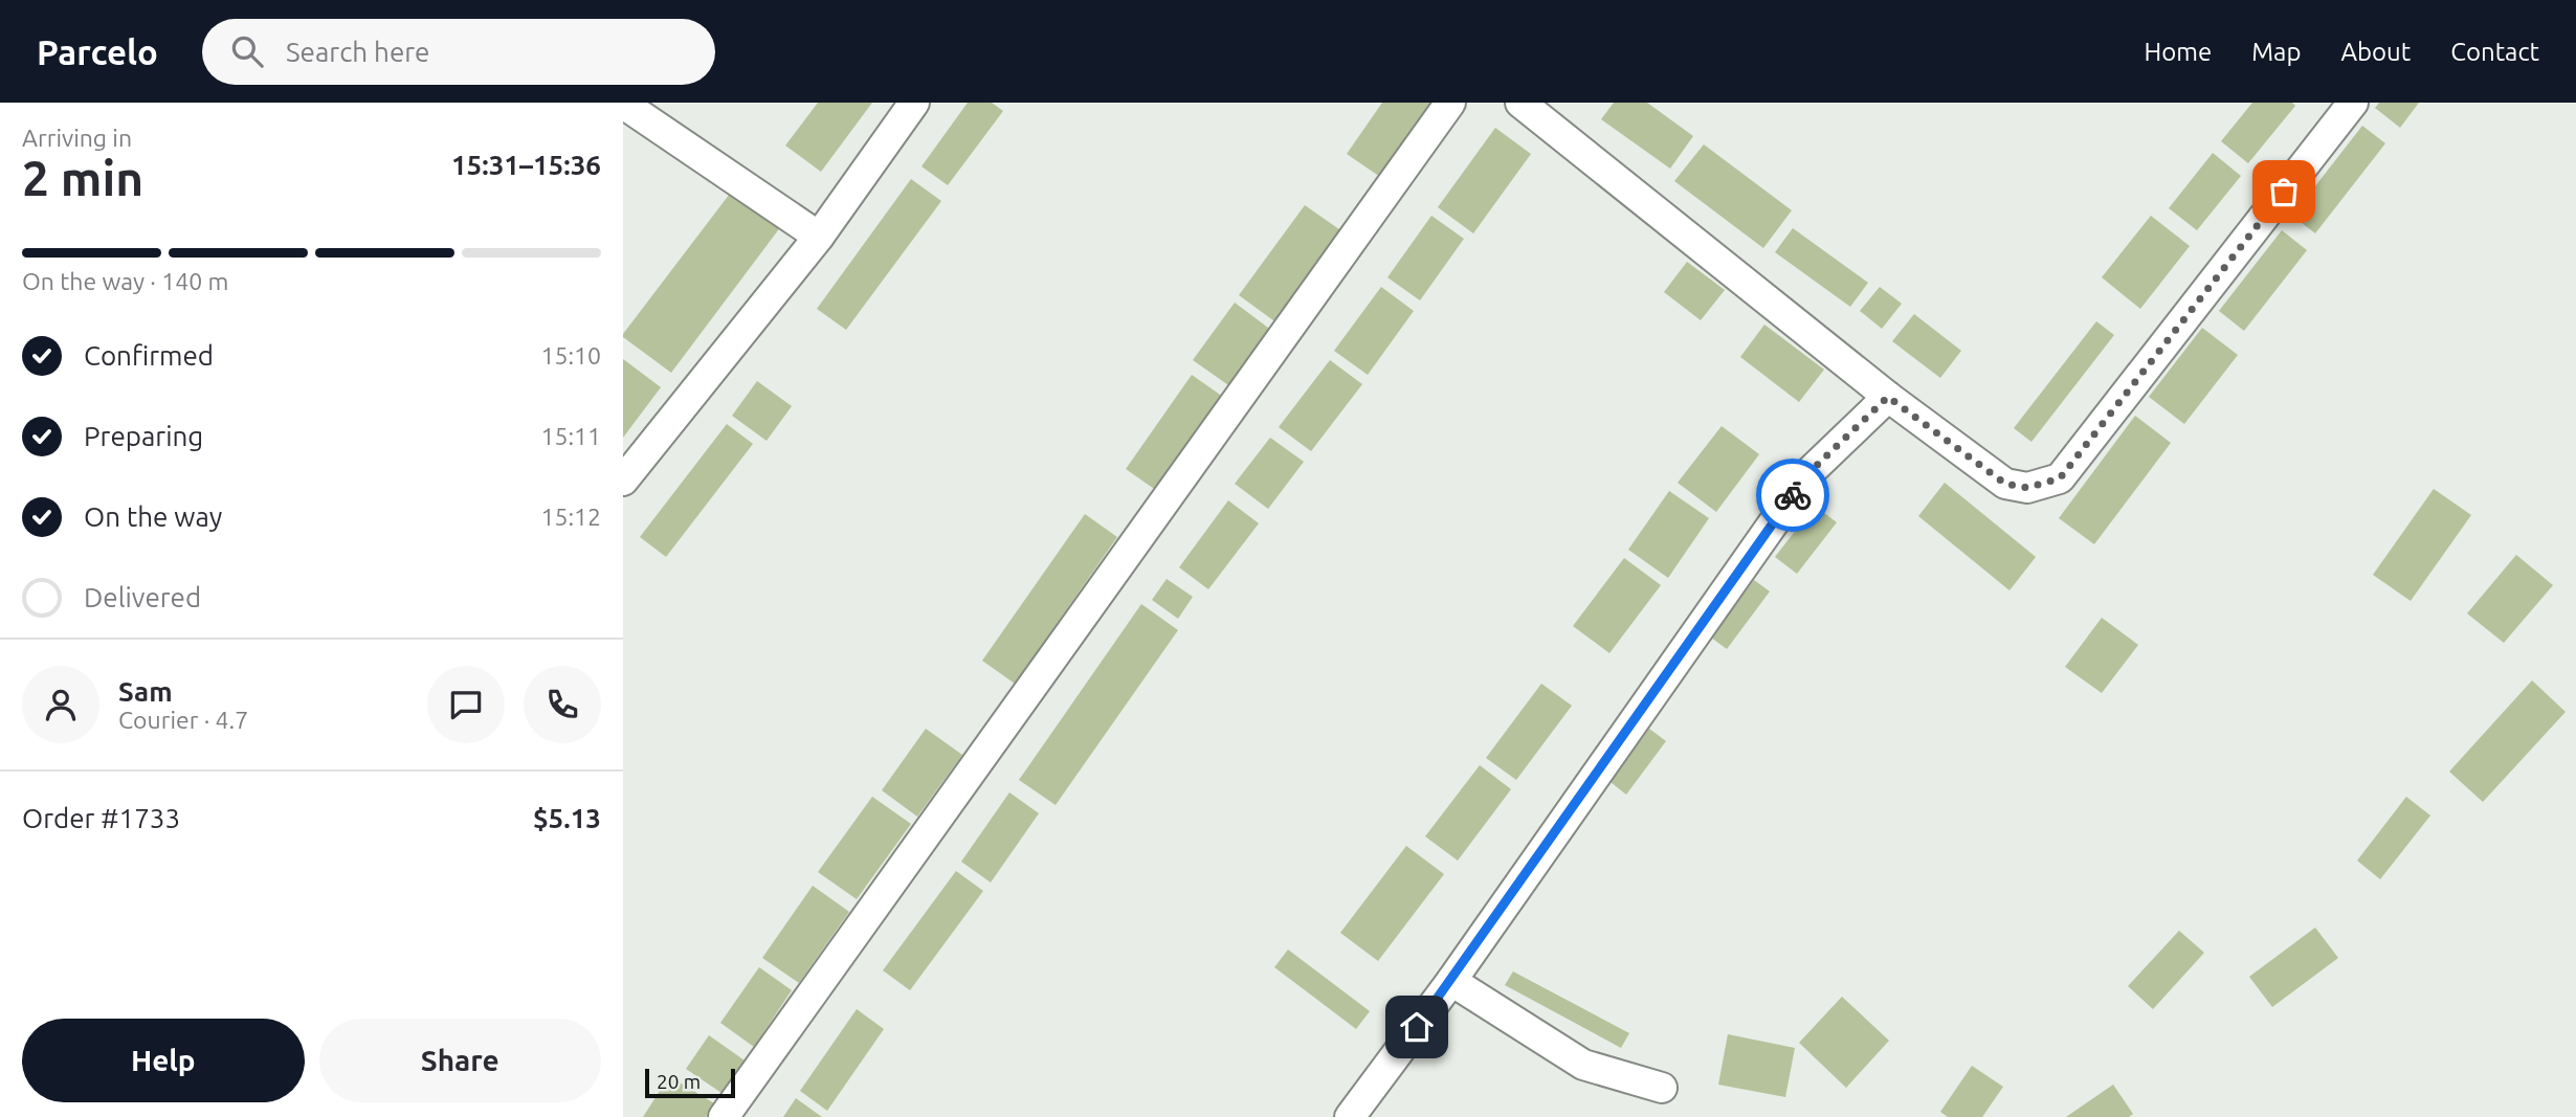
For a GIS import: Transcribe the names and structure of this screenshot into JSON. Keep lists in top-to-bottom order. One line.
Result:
{"scale_bar":"20 m","page":{"header":"Parcelo","search":"Search here","nav":["Home","Map","About","Contact"],"heading":["2 min","Arriving in","15:31–15:36"],"panel":["Sam","Courier · 4.7","Order #1733","$5.13"],"bar":"On the way · 140 m","list":[["Confirmed","15:10"],["Preparing","15:11"],["On the way","15:12"],"Delivered"],"buttons":["Help","Share"],"scale":"20 m"}}
